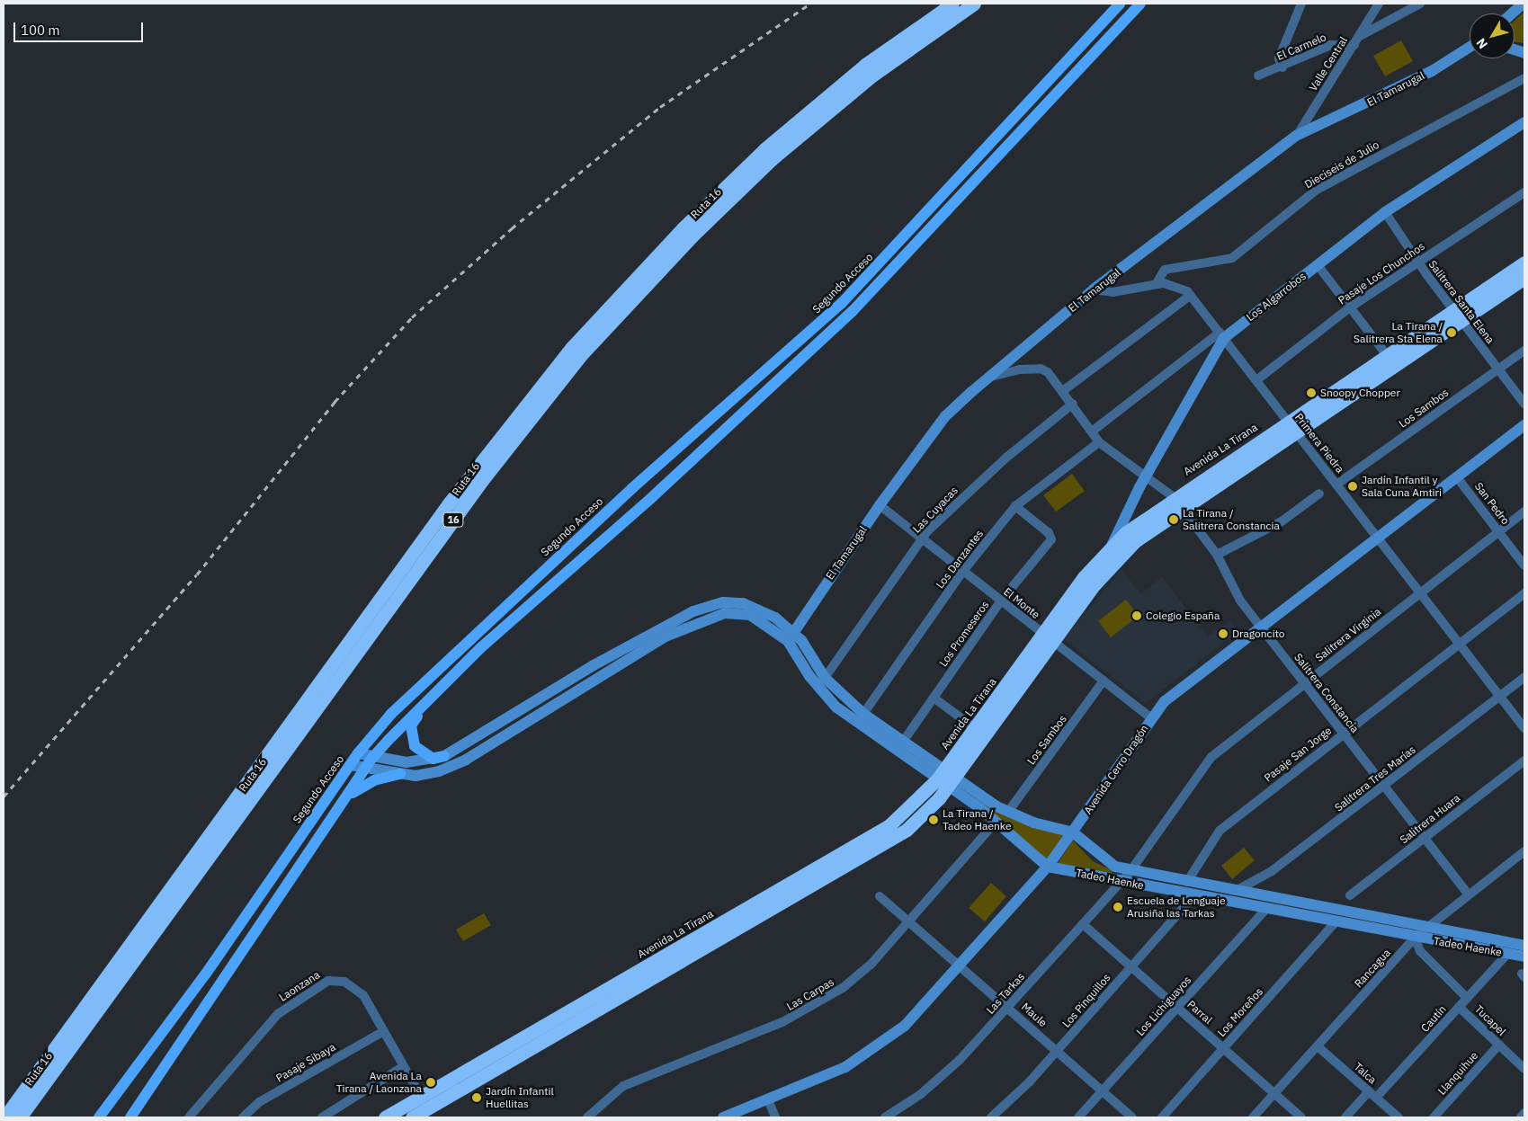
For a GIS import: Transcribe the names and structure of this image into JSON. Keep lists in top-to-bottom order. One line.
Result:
{"streets":{"highway":["Ruta 16","Avenida La Tirana","16"],"main road":["Segundo Acceso"],"street":["El Carmelo","Valle Central","El Tamarugal","Dieciseis de Julio","Pasaje Los Chunchos","Los Algarrobos","Salitrera Santa Elena","Los Sambos","Primera Piedra","San Pedro","Las Cuyacas","Los Danzantes","El Monte","Los Promeseros","Salitrera Virginia","Salitrera Constancia","Pasaje San Jorge","Avenida Cerro Dragón","Salitrera Tres Marías","Salitrera Huara","Tadeo Haenke","Rancagua","Laonzana","Las Tarkas","Las Carpas","Los Pinquillos","Los Lichiguayos","Parral","Los Moreños","Maule","Cautín","Tucapel","Pasaje Sibaya","Talca","Llanquihue"]},"crossings":[["El Carmelo","Valle Central"],["Valle Central","El Tamarugal"],["El Tamarugal","Primera Piedra"],["El Tamarugal","El Monte"],["El Tamarugal","Salitrera Constancia"],["El Tamarugal","Tadeo Haenke"],["Dieciseis de Julio","Primera Piedra"],["Pasaje Los Chunchos","Salitrera Santa Elena"],["Pasaje Los Chunchos","Primera Piedra"],["Los Algarrobos","Salitrera Santa Elena"],["Los Algarrobos","Primera Piedra"],["Los Algarrobos","Avenida La Tirana"],["Los Algarrobos","Salitrera Constancia"],["Salitrera Santa Elena","Los Sambos"],["Salitrera Santa Elena","Avenida La Tirana"],["Los Sambos","Primera Piedra"],["Los Sambos","El Monte"],["Los Sambos","Tadeo Haenke"],["Primera Piedra","Avenida La Tirana"],["Primera Piedra","Salitrera Virginia"],["Primera Piedra","Pasaje San Jorge"],["Primera Piedra","Avenida Cerro Dragón"],["Primera Piedra","Salitrera Tres Marías"],["Avenida La Tirana","El Monte"],["Avenida La Tirana","Salitrera Constancia"],["Avenida La Tirana","Tadeo Haenke"],["Avenida La Tirana","Laonzana"],["San Pedro","Salitrera Virginia"],["San Pedro","Avenida Cerro Dragón"],["Las Cuyacas","El Monte"],["Las Cuyacas","Salitrera Constancia"],["Las Cuyacas","Tadeo Haenke"],["Los Danzantes","El Monte"],["Los Danzantes","Los Promeseros"],["Los Danzantes","Salitrera Constancia"],["Los Danzantes","Tadeo Haenke"],["El Monte","Los Promeseros"],["El Monte","Avenida Cerro Dragón"],["Los Promeseros","Tadeo Haenke"],["Salitrera Virginia","Salitrera Constancia"],["Salitrera Virginia","Tadeo Haenke"],["Salitrera Virginia","Las Tarkas"],["Salitrera Constancia","Pasaje San Jorge"],["Salitrera Constancia","Avenida Cerro Dragón"],["Salitrera Constancia","Salitrera Tres Marías"],["Salitrera Constancia","Salitrera Huara"],["Salitrera Constancia","Rancagua"],["Pasaje San Jorge","Tadeo Haenke"],["Avenida Cerro Dragón","Tadeo Haenke"],["Avenida Cerro Dragón","Maule"],["Salitrera Tres Marías","Tadeo Haenke"],["Tadeo Haenke","Rancagua"],["Tadeo Haenke","Las Tarkas"],["Tadeo Haenke","Las Carpas"],["Tadeo Haenke","Los Pinquillos"],["Tadeo Haenke","Los Lichiguayos"],["Tadeo Haenke","Los Moreños"],["Tadeo Haenke","Cautín"],["Tadeo Haenke","Tucapel"],["Rancagua","Parral"],["Rancagua","Tucapel"],["Rancagua","Talca"],["Laonzana","Pasaje Sibaya"],["Las Tarkas","Parral"],["Las Tarkas","Maule"],["Las Carpas","Maule"],["Los Pinquillos","Parral"],["Los Pinquillos","Maule"],["Los Lichiguayos","Parral"],["Los Lichiguayos","Maule"],["Parral","Los Moreños"],["Cautín","Tucapel"],["Cautín","Talca"],["Tucapel","Llanquihue"]],"places":["La Tirana / Salitrera Sta Elena","Snoopy Chopper","Jardín Infantil y Sala Cuna Amtiri","La Tirana / Salitrera Constancia","Colegio España","Dragoncito","La Tirana / Tadeo Haenke","Escuela de Lenguaje Arusiña las Tarkas","Avenida La Tirana / Laonzana","Jardín Infantil Huellitas"],"scale_bar":"100 m","north":"bottom left"}
